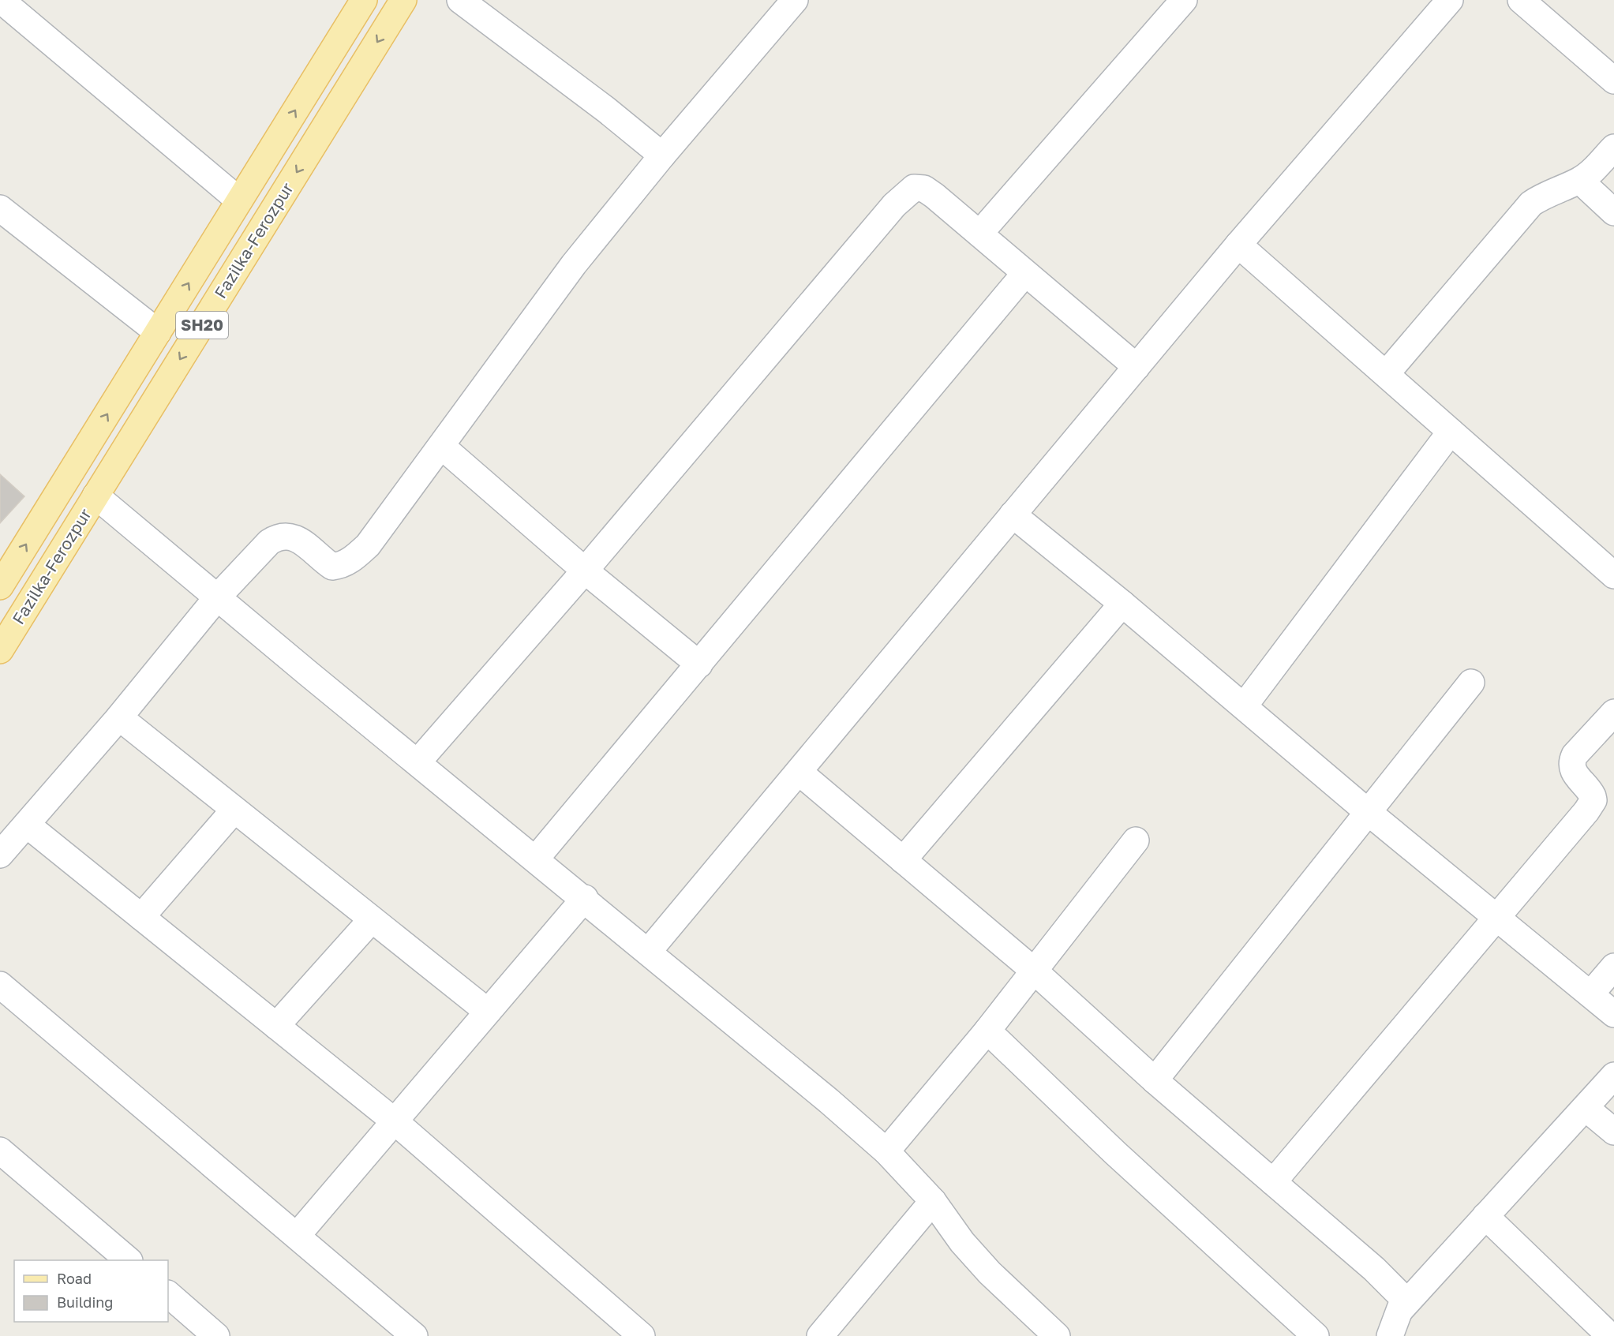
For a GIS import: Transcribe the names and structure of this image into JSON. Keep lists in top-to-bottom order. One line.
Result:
{"streets":{"main road":["Fazilka-Ferozpur","SH20"]},"legend":["Road","Building"]}
